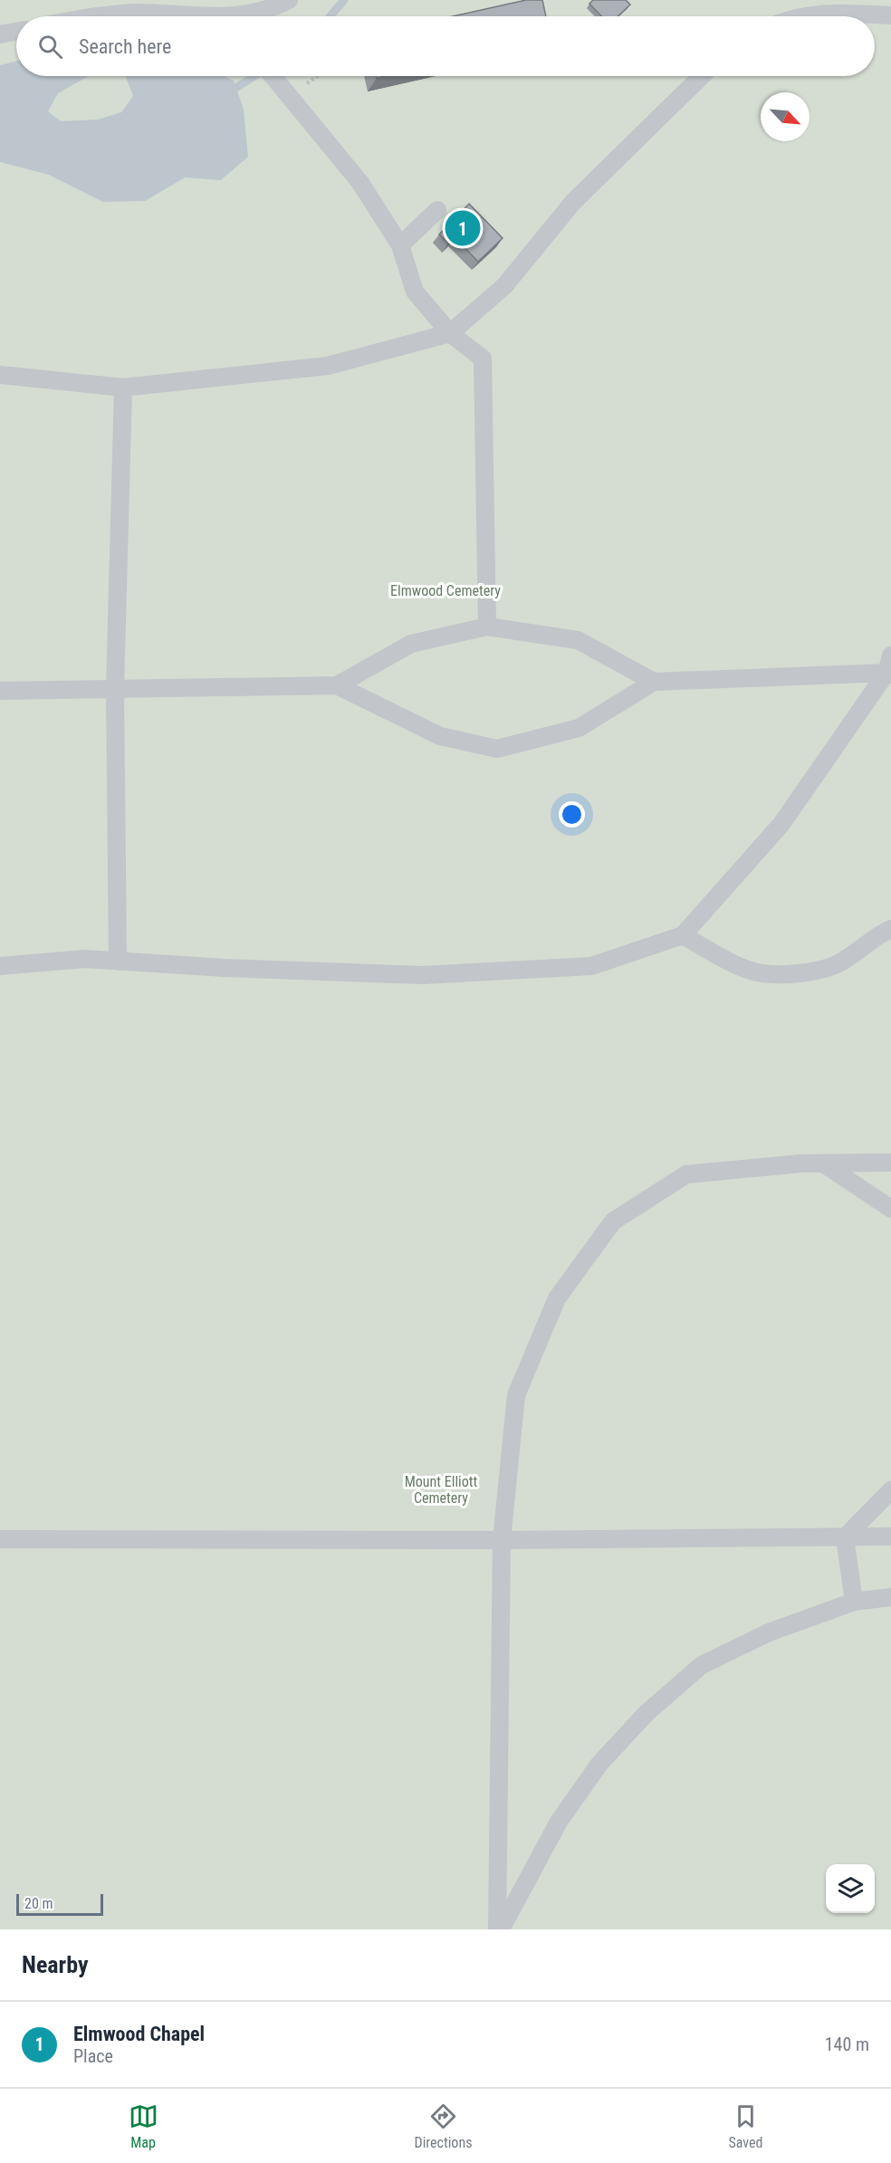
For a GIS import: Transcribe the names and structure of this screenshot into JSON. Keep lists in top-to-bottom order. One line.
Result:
{"parks":["Elmwood Cemetery","Mount Elliott Cemetery"],"scale_bar":"20 m","north":"bottom right","page":{"search":"Search here","pins":"1","scale":"20 m","heading":"Nearby","list":[{"mark":"1","name":"Elmwood Chapel","note":"Place","value":"140 m"}],"nav":["Map","Directions","Saved"]}}
